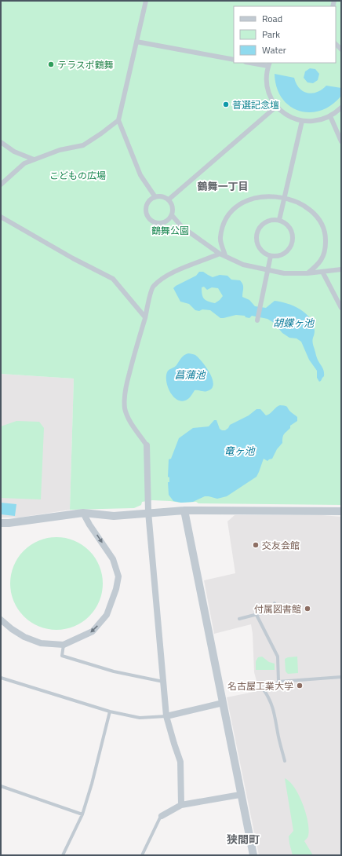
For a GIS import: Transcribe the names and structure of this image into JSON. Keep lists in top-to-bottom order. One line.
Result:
{"districts":["鶴舞一丁目","狭間町"],"water":["胡蝶ヶ池","菖蒲池","竜ヶ池"],"parks":["こどもの広場","鶴舞公園"],"places":["テラスポ鶴舞","普選記念壇","交友会館","付属図書館","名古屋工業大学"],"legend":["Road","Park","Water"]}
